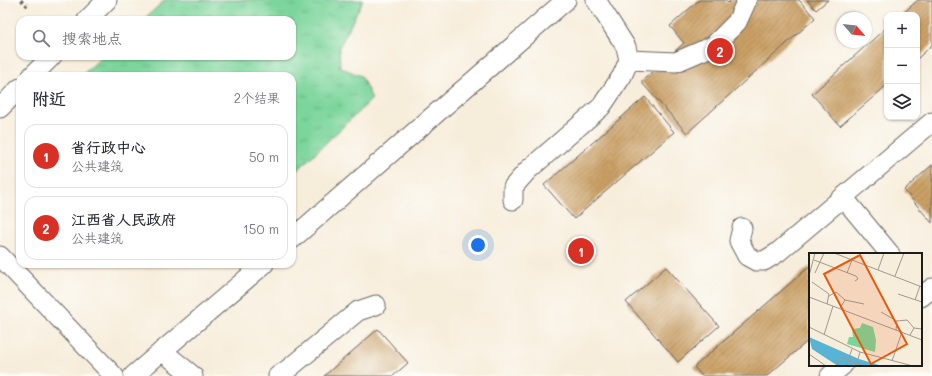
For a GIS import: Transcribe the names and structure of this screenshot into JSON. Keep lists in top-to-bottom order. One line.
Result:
{"north":"bottom right","page":{"map_buttons":["+","−"],"search":"搜索地点","pins":["2","1"],"heading":["附近","2个结果"],"list":[{"mark":"1","name":"省行政中心","note":"公共建筑","value":"50 m"},{"mark":"2","name":"江西省人民政府","note":"公共建筑","value":"150 m"}]}}
